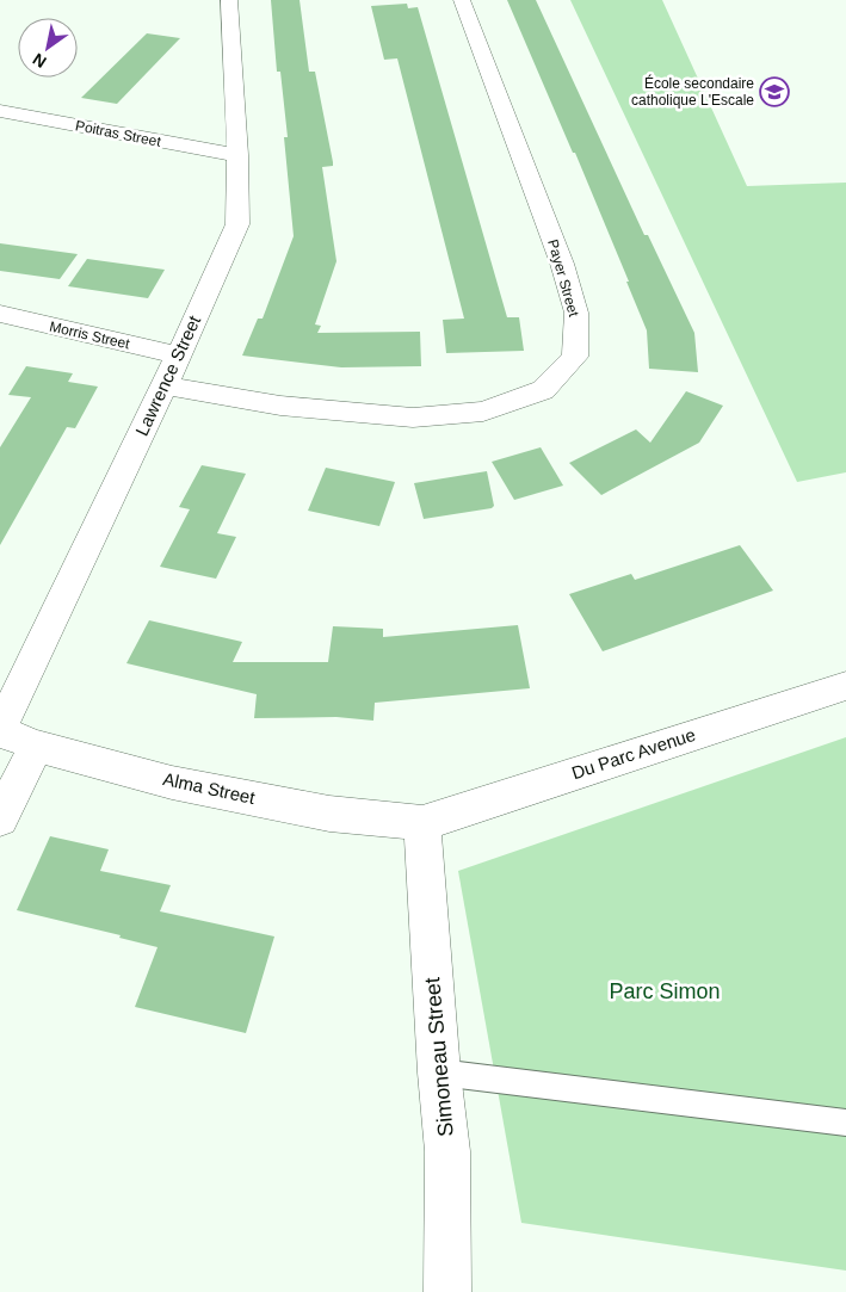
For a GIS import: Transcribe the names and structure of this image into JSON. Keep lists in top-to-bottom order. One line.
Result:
{"streets":{"street":["Poitras Street","Payer Street","Morris Street","Lawrence Street","Du Parc Avenue","Alma Street","Simoneau Street"]},"crossings":[["Poitras Street","Lawrence Street"],["Payer Street","Lawrence Street"],["Morris Street","Lawrence Street"],["Lawrence Street","Alma Street"],["Du Parc Avenue","Alma Street"],["Du Parc Avenue","Simoneau Street"],["Alma Street","Simoneau Street"]],"parks":["Parc Simon"],"places":{"school or university":["École secondaire catholique L'Escale"]},"north":"bottom left"}
